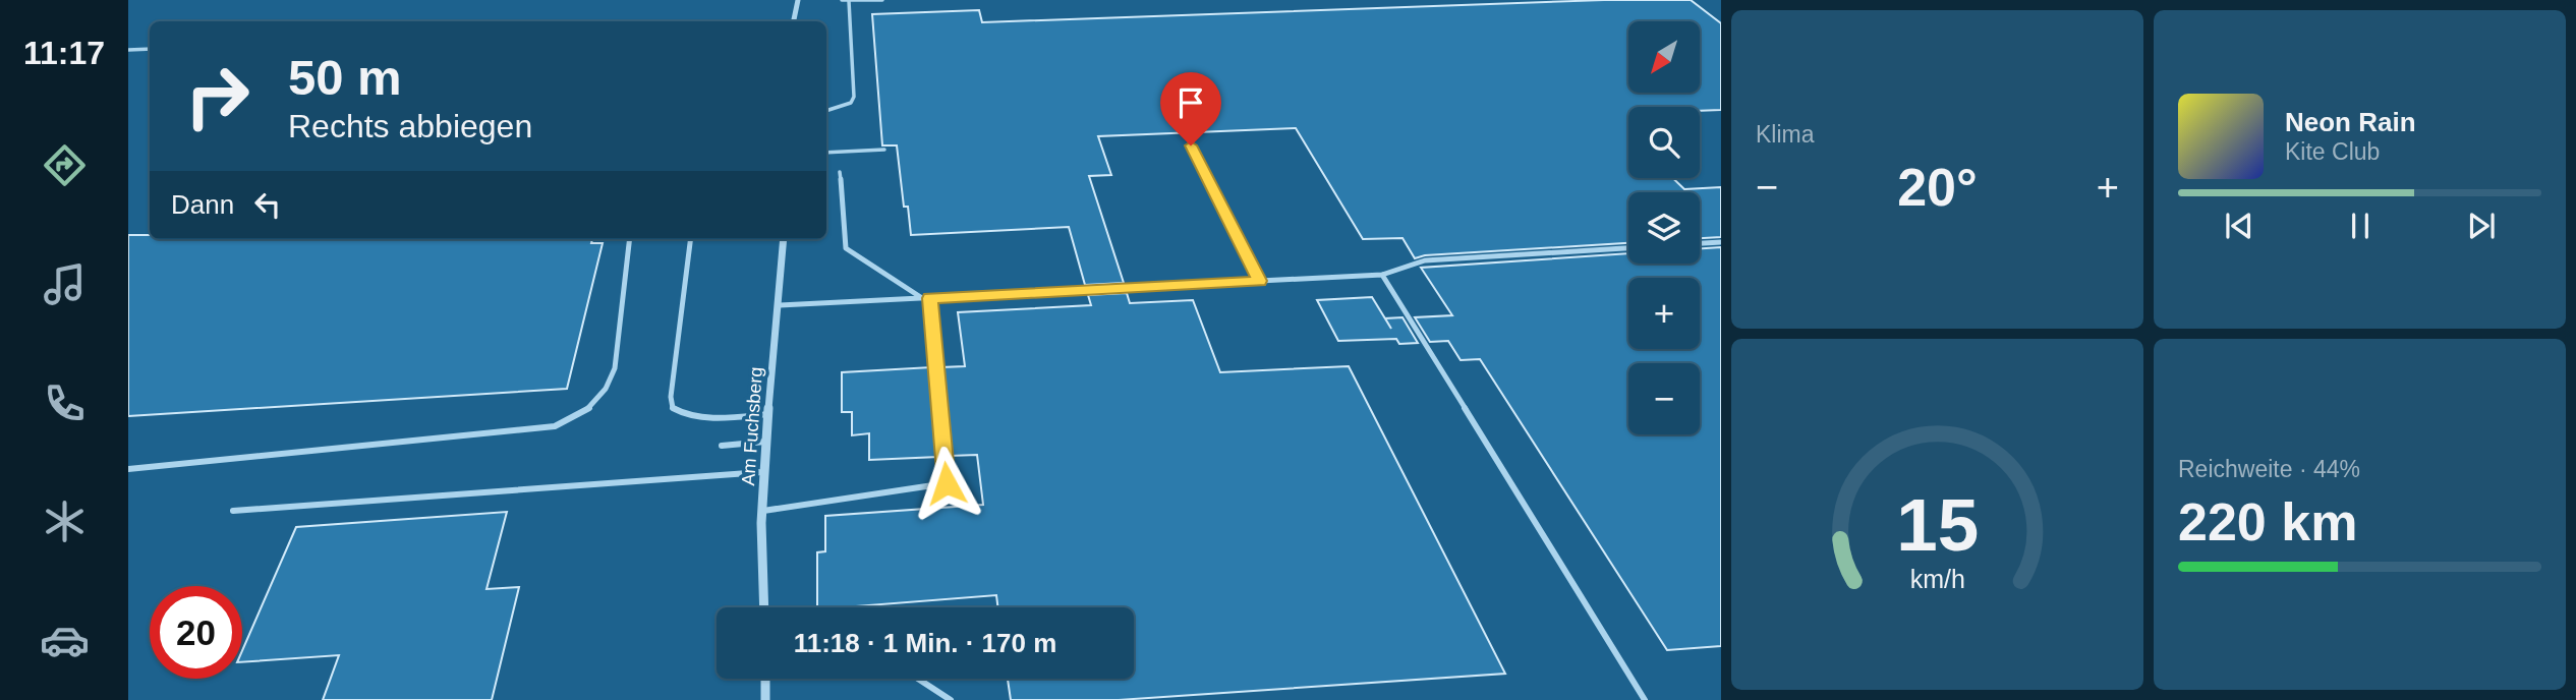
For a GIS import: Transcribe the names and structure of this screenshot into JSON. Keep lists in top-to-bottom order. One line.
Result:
{"streets":{"street":["Am Fuchsberg"]},"north":"bottom left","page":{"tabs":"11:17","tile":["Klima",["Reichweite · 44%","220 km"]],"map_buttons":["+","−"],"turn":["50 m","Rechts abbiegen"],"song":["Neon Rain","Kite Club"],"heat":["−","20°","+"],"then":"Dann","limit":"20","trip":"11:18 · 1 Min. · 170 m","gauge":["15","km/h"]}}
